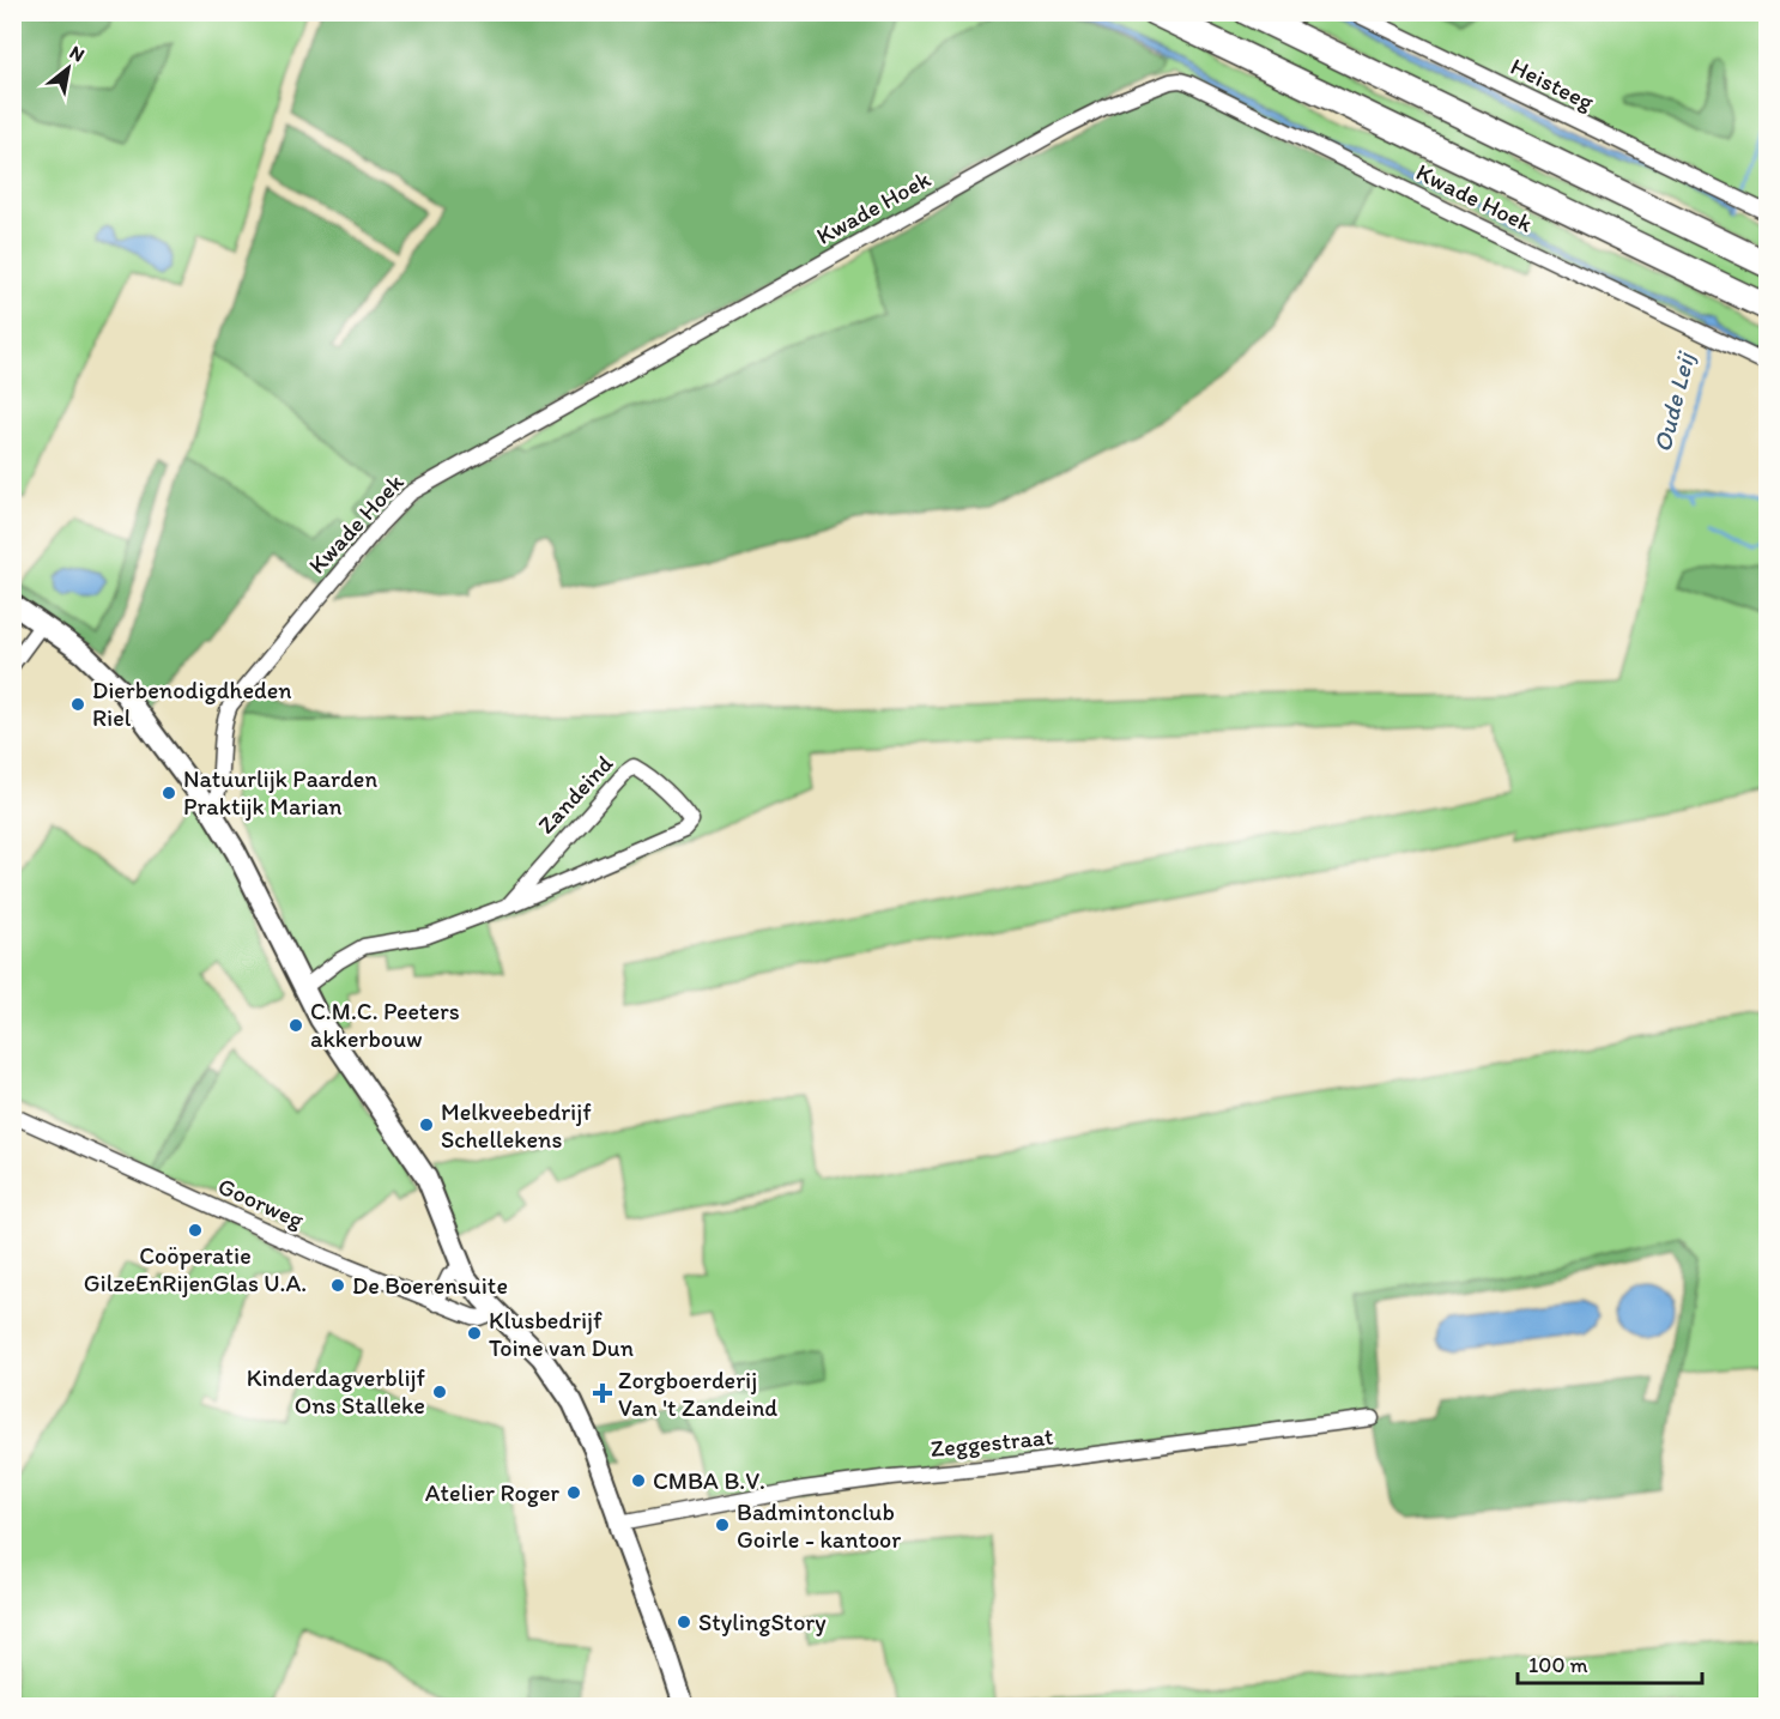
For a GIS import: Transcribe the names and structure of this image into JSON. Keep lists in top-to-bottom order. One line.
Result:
{"streets":{"street":["Heisteeg","Kwade Hoek","Zandeind","Goorweg","Zeggestraat"]},"water":["Oude Leij"],"places":{"other":["Dierbenodigdheden Riel","Natuurlijk Paarden Praktijk Marian","C.M.C. Peeters akkerbouw","Melkveebedrijf Schellekens","Coöperatie GilzeEnRijenGlas U.A.","De Boerensuite","Klusbedrijf Toine van Dun","Kinderdagverblijf Ons Stalleke","CMBA B.V.","Atelier Roger","Badmintonclub Goirle - kantoor","StylingStory"],"health":["Zorgboerderij Van 't Zandeind"]},"scale_bar":"100 m","north":"top right"}
